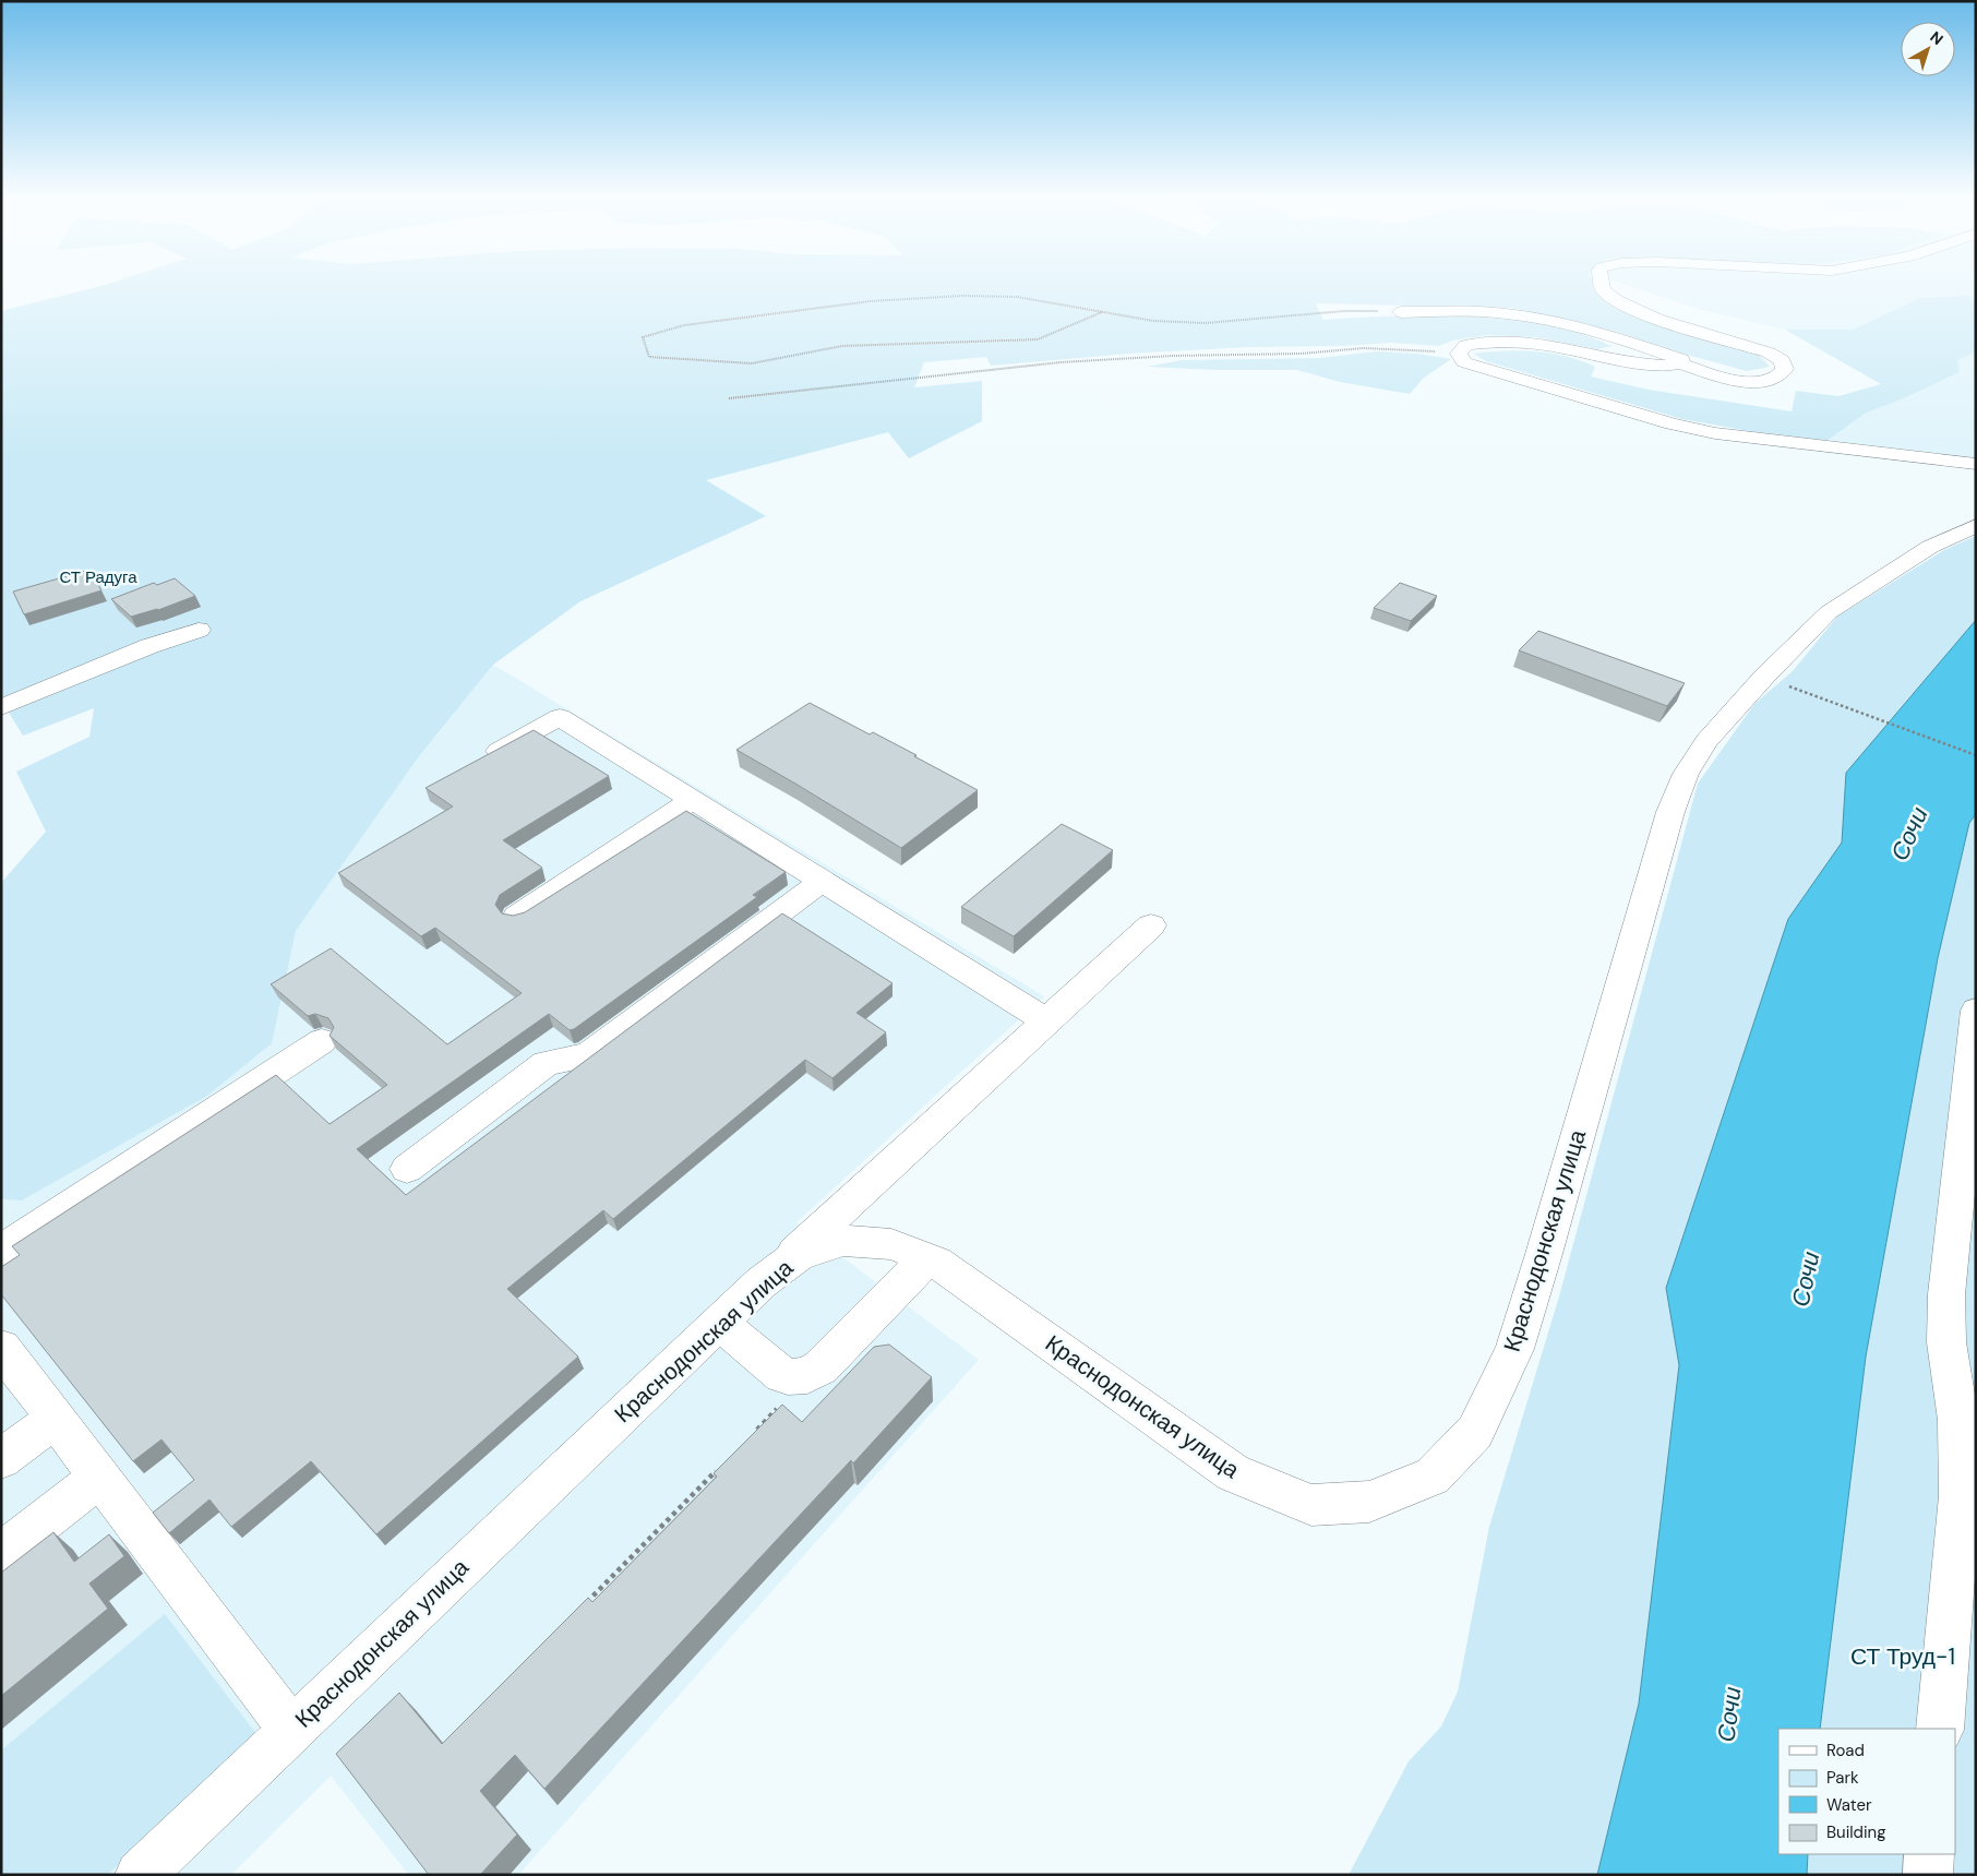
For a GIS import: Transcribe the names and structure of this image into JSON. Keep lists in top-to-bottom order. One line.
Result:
{"streets":{"street":["Краснодонская улица"]},"water":["Сочи"],"parks":["СТ Радуга","СТ Труд-1"],"legend":["Road","Park","Water","Building"],"north":"top right"}
